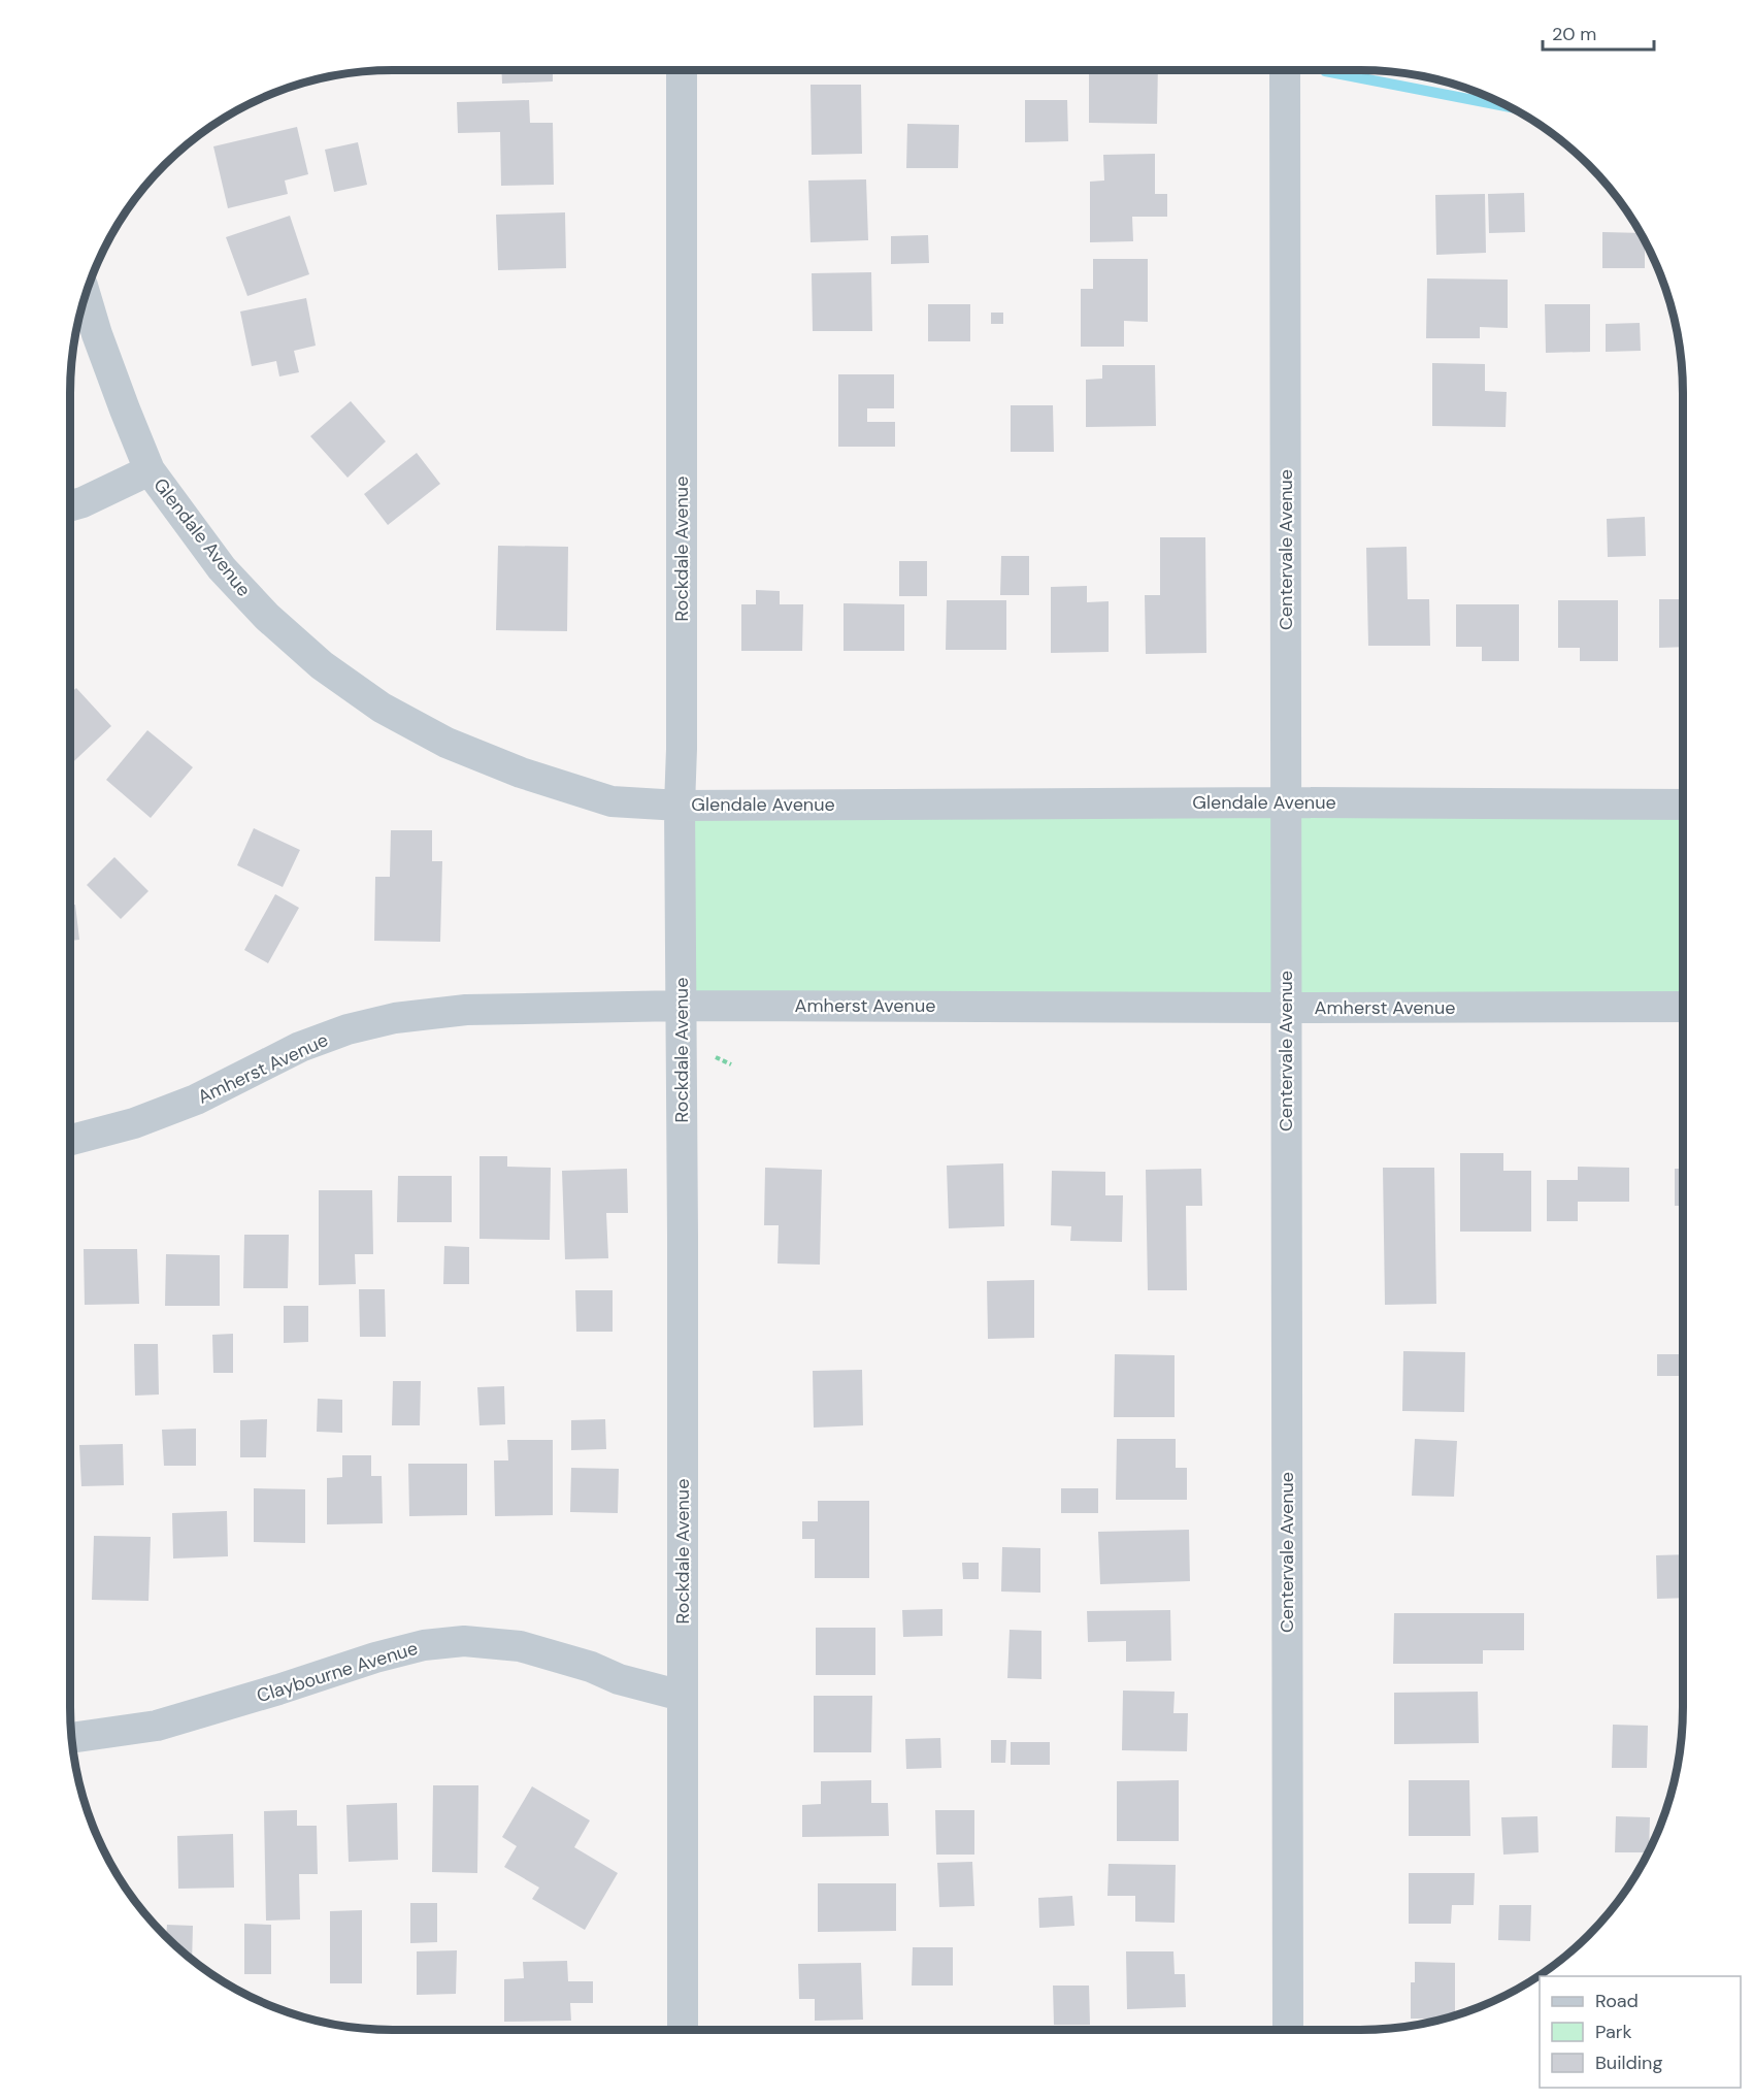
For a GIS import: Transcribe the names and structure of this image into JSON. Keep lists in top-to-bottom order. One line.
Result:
{"streets":{"street":["Glendale Avenue","Rockdale Avenue","Centervale Avenue","Amherst Avenue","Claybourne Avenue"]},"crossings":[["Glendale Avenue","Rockdale Avenue"],["Glendale Avenue","Centervale Avenue"],["Rockdale Avenue","Amherst Avenue"],["Rockdale Avenue","Claybourne Avenue"],["Centervale Avenue","Amherst Avenue"]],"legend":["Road","Park","Building"],"scale_bar":"20 m"}
